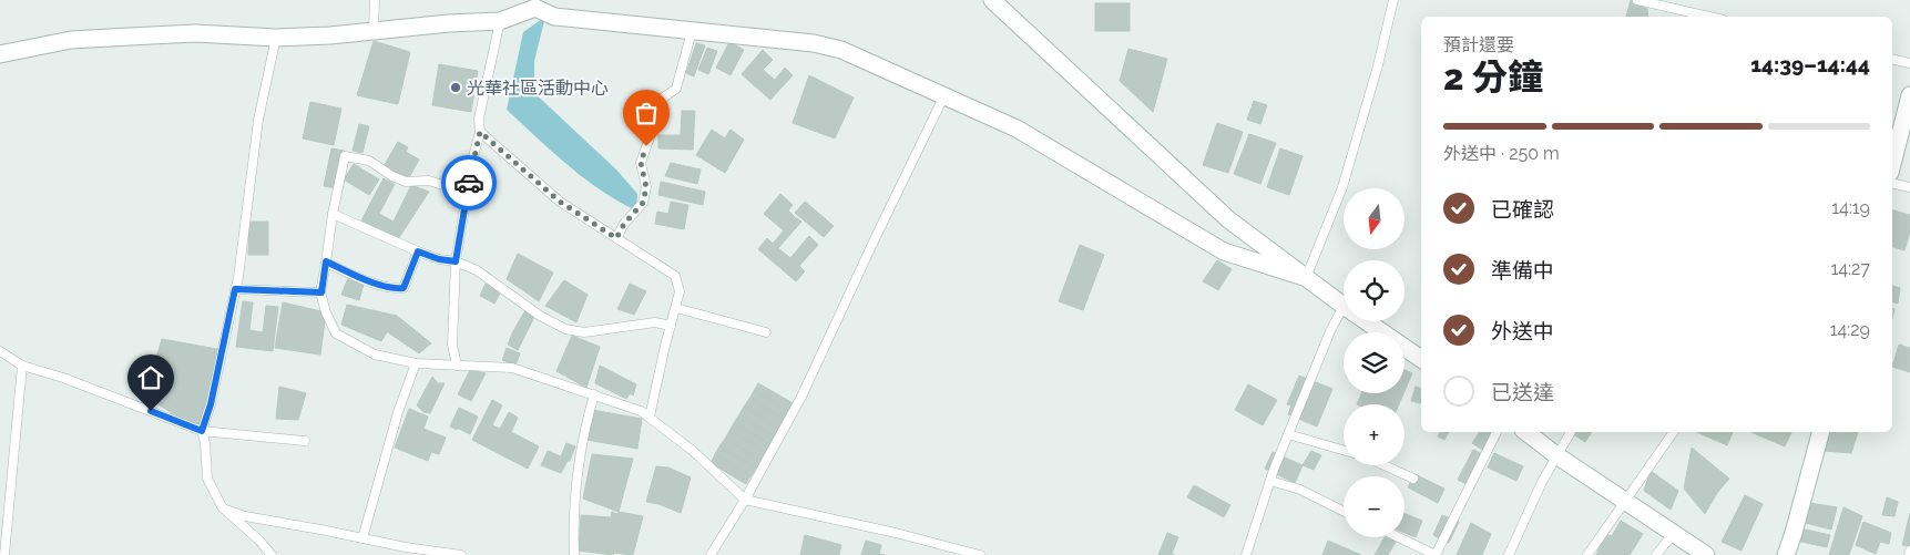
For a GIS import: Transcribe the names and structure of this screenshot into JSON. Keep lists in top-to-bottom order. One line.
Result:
{"places":["光華社區活動中心"],"north":"bottom","page":{"heading":["2 分鐘","預計還要","14:39–14:44"],"bar":"外送中 · 250 m","list":[["已確認","14:19"],["準備中","14:27"],["外送中","14:29"],"已送達"],"map_buttons":["+","−"]}}
